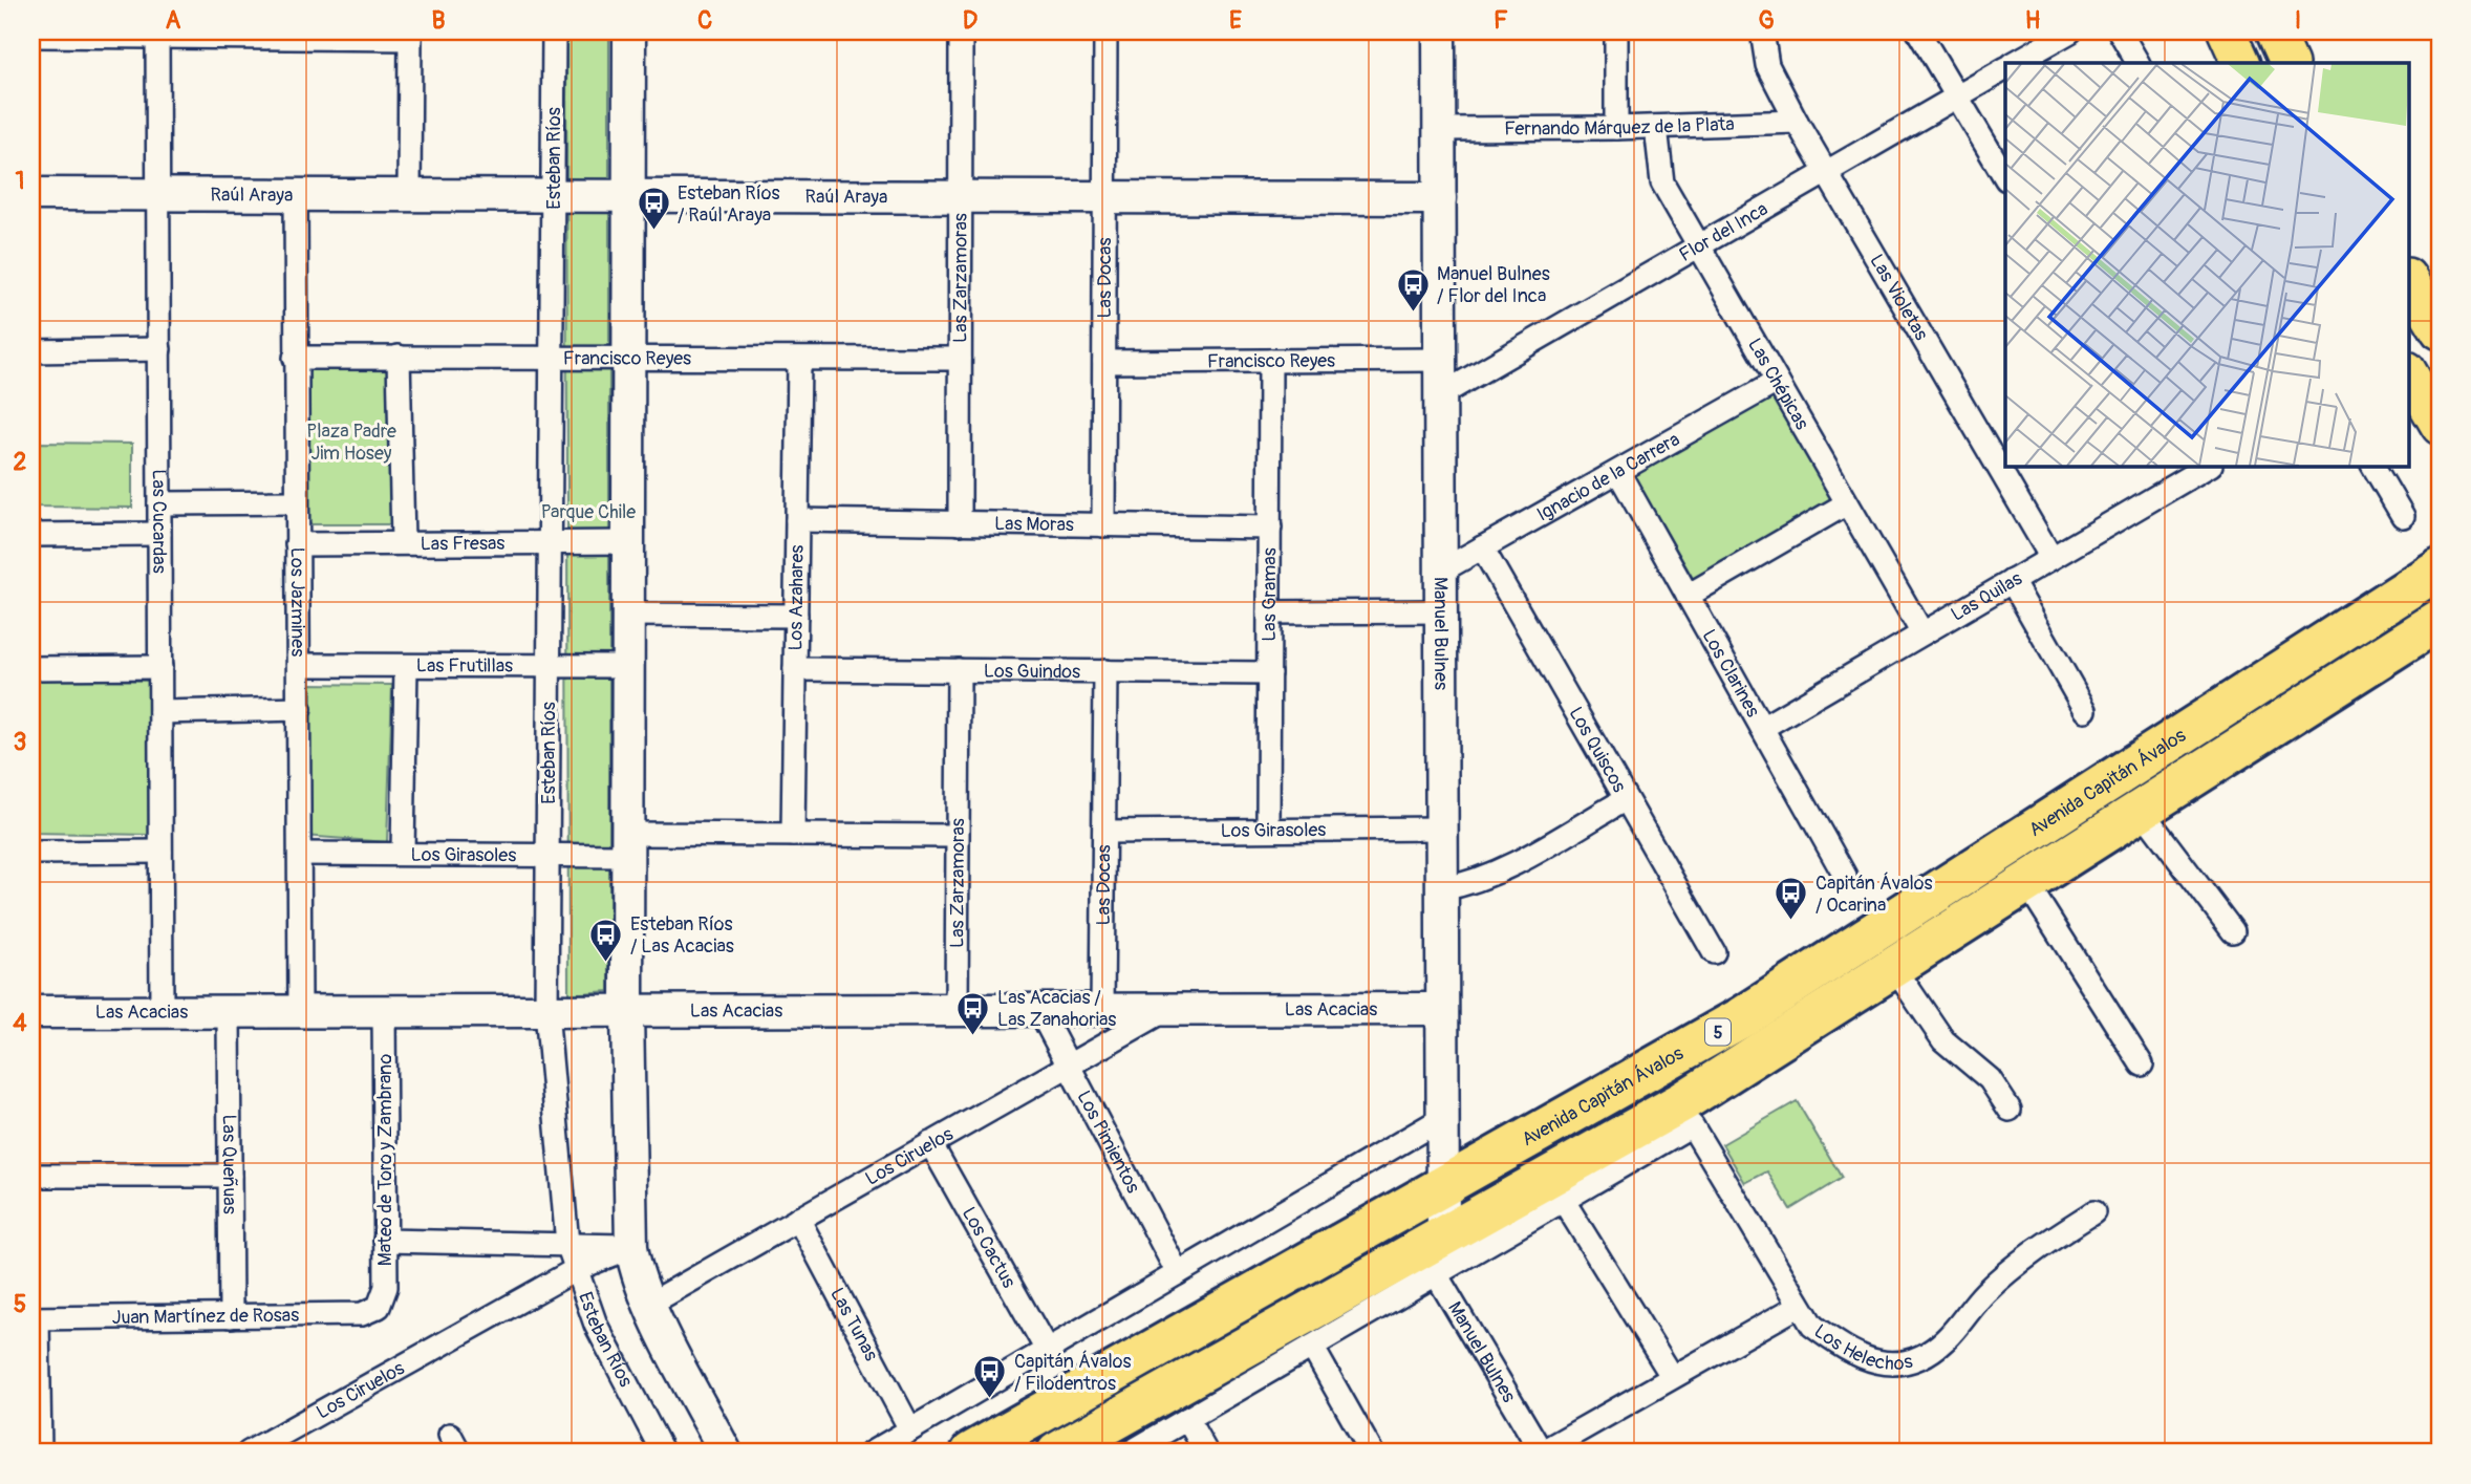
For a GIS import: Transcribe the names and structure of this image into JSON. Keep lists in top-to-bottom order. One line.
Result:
{"streets":{"highway":["Avenida Capitán Ávalos","5"],"street":["Fernando Márquez de la Plata","Esteban Ríos","Raúl Araya","Flor del Inca","Las Zarzamoras","Las Docas","Las Violetas","Francisco Reyes","Las Chépicas","Ignacio de la Carrera","Las Cucardas","Las Moras","Las Fresas","Las Gramas","Las Quilas","Los Azahares","Los Jazmines","Manuel Bulnes","Las Frutillas","Los Guindos","Los Clarines","Los Quiscos","Los Girasoles","Las Acacias","Los Pimientos","Los Ciruelos","Mateo de Toro y Zambrano","Las Queñuas","Los Cactus","Juan Martínez de Rosas","Las Tunas","Los Helechos"]},"crossings":[["Fernando Márquez de la Plata","Las Violetas"],["Fernando Márquez de la Plata","Las Chépicas"],["Fernando Márquez de la Plata","Manuel Bulnes"],["Esteban Ríos","Raúl Araya"],["Esteban Ríos","Francisco Reyes"],["Esteban Ríos","Las Fresas"],["Esteban Ríos","Las Frutillas"],["Esteban Ríos","Los Girasoles"],["Esteban Ríos","Las Acacias"],["Esteban Ríos","Los Ciruelos"],["Raúl Araya","Las Zarzamoras"],["Raúl Araya","Las Docas"],["Raúl Araya","Las Cucardas"],["Raúl Araya","Los Jazmines"],["Raúl Araya","Manuel Bulnes"],["Flor del Inca","Las Violetas"],["Flor del Inca","Las Chépicas"],["Flor del Inca","Manuel Bulnes"],["Las Zarzamoras","Francisco Reyes"],["Las Zarzamoras","Las Moras"],["Las Zarzamoras","Los Guindos"],["Las Zarzamoras","Los Girasoles"],["Las Zarzamoras","Las Acacias"],["Las Docas","Francisco Reyes"],["Las Docas","Las Moras"],["Las Docas","Los Guindos"],["Las Docas","Los Girasoles"],["Las Docas","Las Acacias"],["Las Violetas","Las Quilas"],["Francisco Reyes","Las Gramas"],["Francisco Reyes","Los Azahares"],["Francisco Reyes","Los Jazmines"],["Francisco Reyes","Manuel Bulnes"],["Las Chépicas","Ignacio de la Carrera"],["Las Chépicas","Las Quilas"],["Ignacio de la Carrera","Manuel Bulnes"],["Ignacio de la Carrera","Los Clarines"],["Ignacio de la Carrera","Los Quiscos"],["Las Cucardas","Las Acacias"],["Las Moras","Las Gramas"],["Las Moras","Los Azahares"],["Las Fresas","Los Jazmines"],["Las Gramas","Los Guindos"],["Las Gramas","Los Girasoles"],["Las Quilas","Los Clarines"],["Los Azahares","Los Guindos"],["Los Azahares","Los Girasoles"],["Los Jazmines","Las Frutillas"],["Los Jazmines","Los Girasoles"],["Los Jazmines","Las Acacias"],["Manuel Bulnes","Avenida Capitán Ávalos"],["Manuel Bulnes","Los Girasoles"],["Manuel Bulnes","Las Acacias"],["Manuel Bulnes","5"],["Manuel Bulnes","Los Helechos"],["Las Acacias","Los Pimientos"],["Las Acacias","Los Ciruelos"],["Las Acacias","Mateo de Toro y Zambrano"],["Las Acacias","Las Queñuas"],["Los Pimientos","Los Ciruelos"],["Los Ciruelos","Los Cactus"],["Los Ciruelos","Las Tunas"],["Mateo de Toro y Zambrano","Juan Martínez de Rosas"],["Las Queñuas","Juan Martínez de Rosas"]],"parks":["Plaza Padre Jim Hosey","Parque Chile"],"places":{"bus stop":["Esteban Ríos / Raúl Araya","Manuel Bulnes / Flor del Inca","Capitán Ávalos / Ocarina","Esteban Ríos / Las Acacias","Las Acacias / Las Zanahorias","Capitán Ávalos / Filodentros"]},"grid":{"columns":["A","B","C","D","E","F","G","H","I"],"rows":["1","2","3","4","5"]}}
